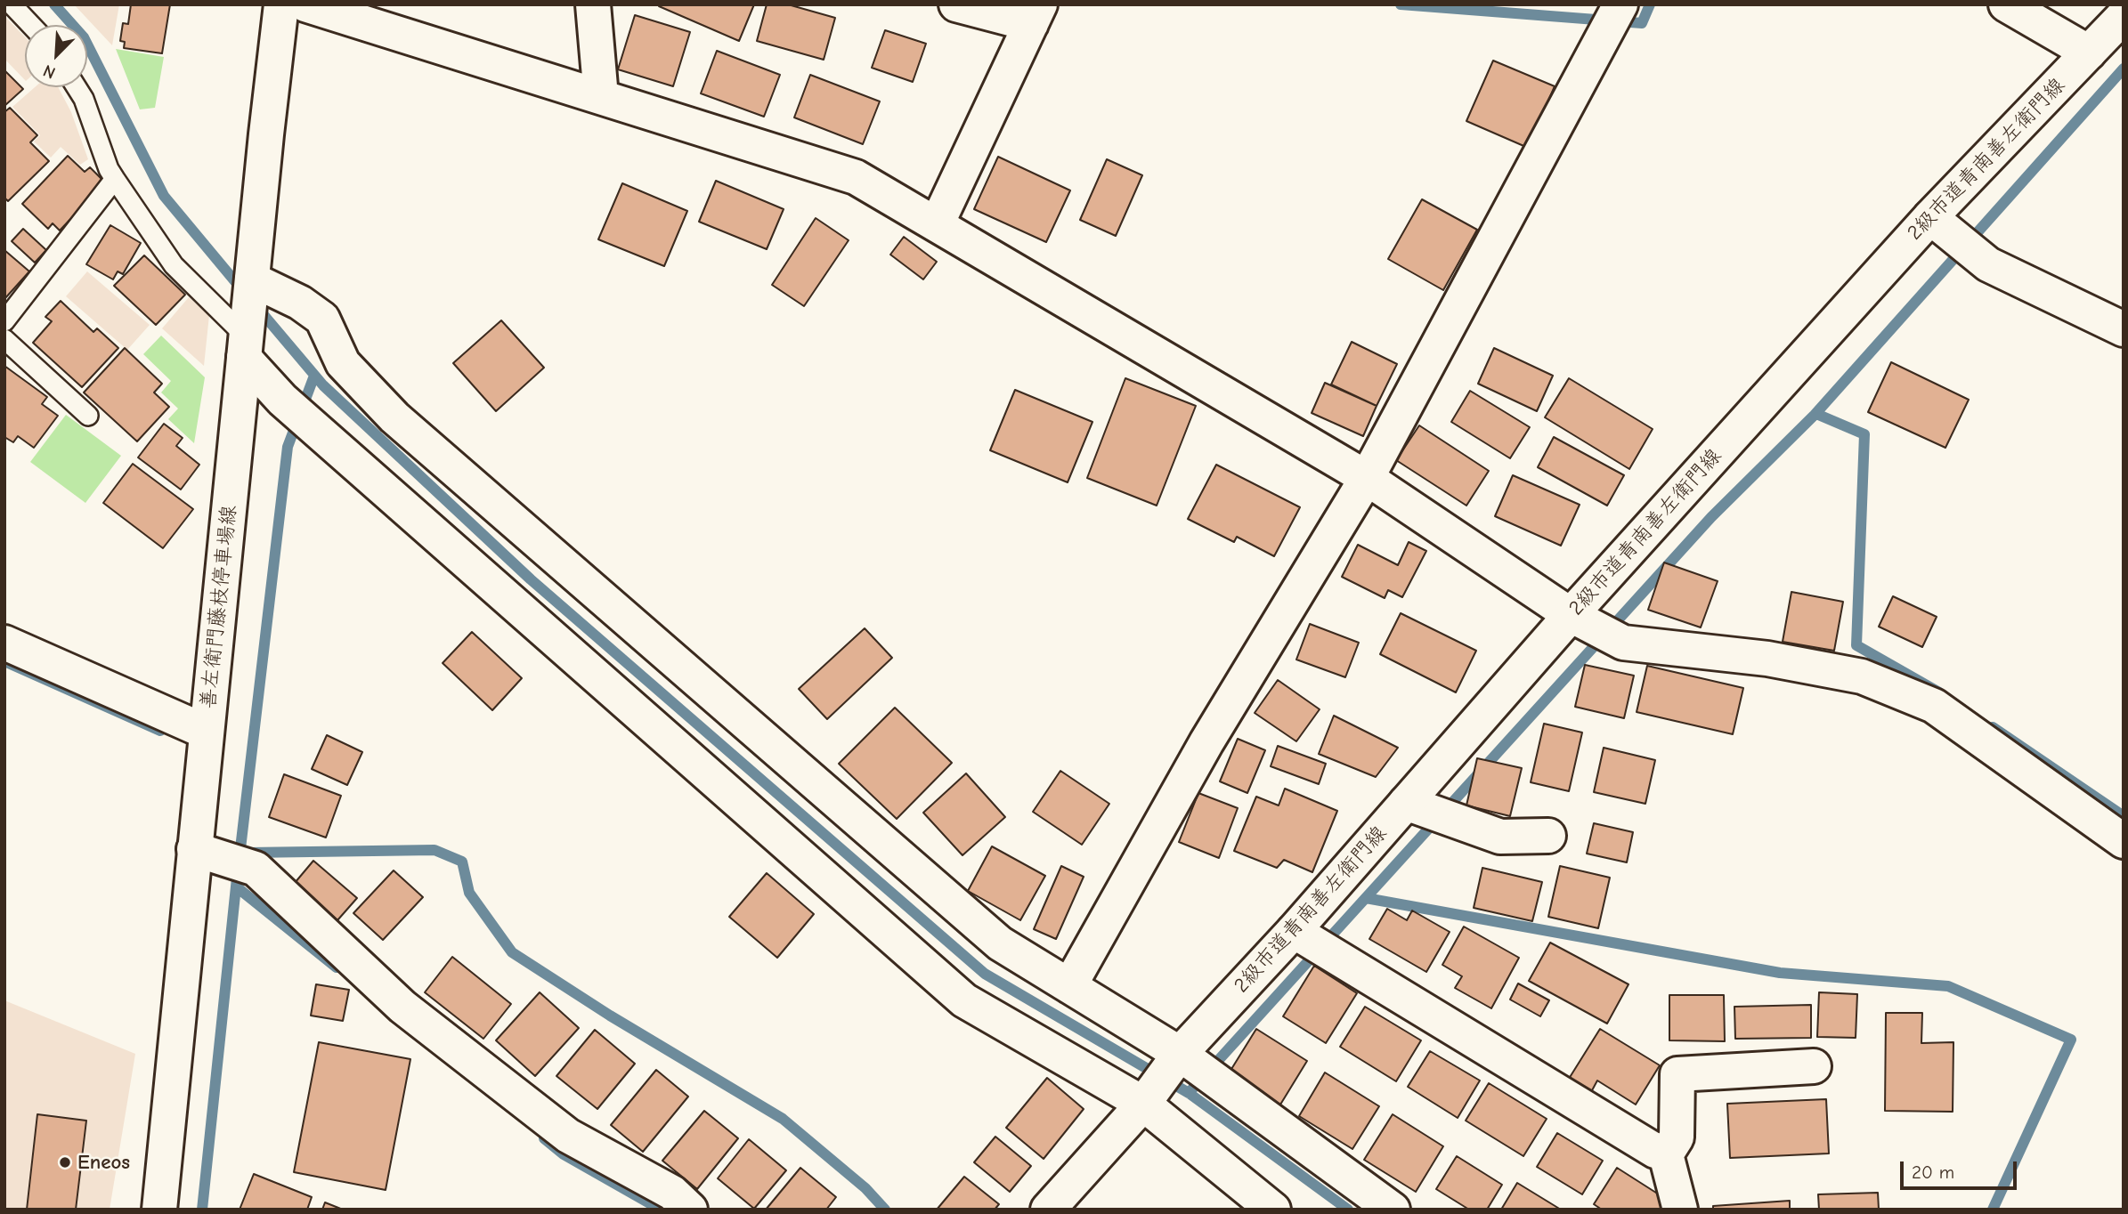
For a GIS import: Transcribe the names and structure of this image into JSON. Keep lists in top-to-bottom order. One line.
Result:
{"streets":{"street":["2級市道青南善左衛門線","善左衛門藤枝停車場線"]},"places":["Eneos"],"scale_bar":"20 m","north":"bottom left"}
